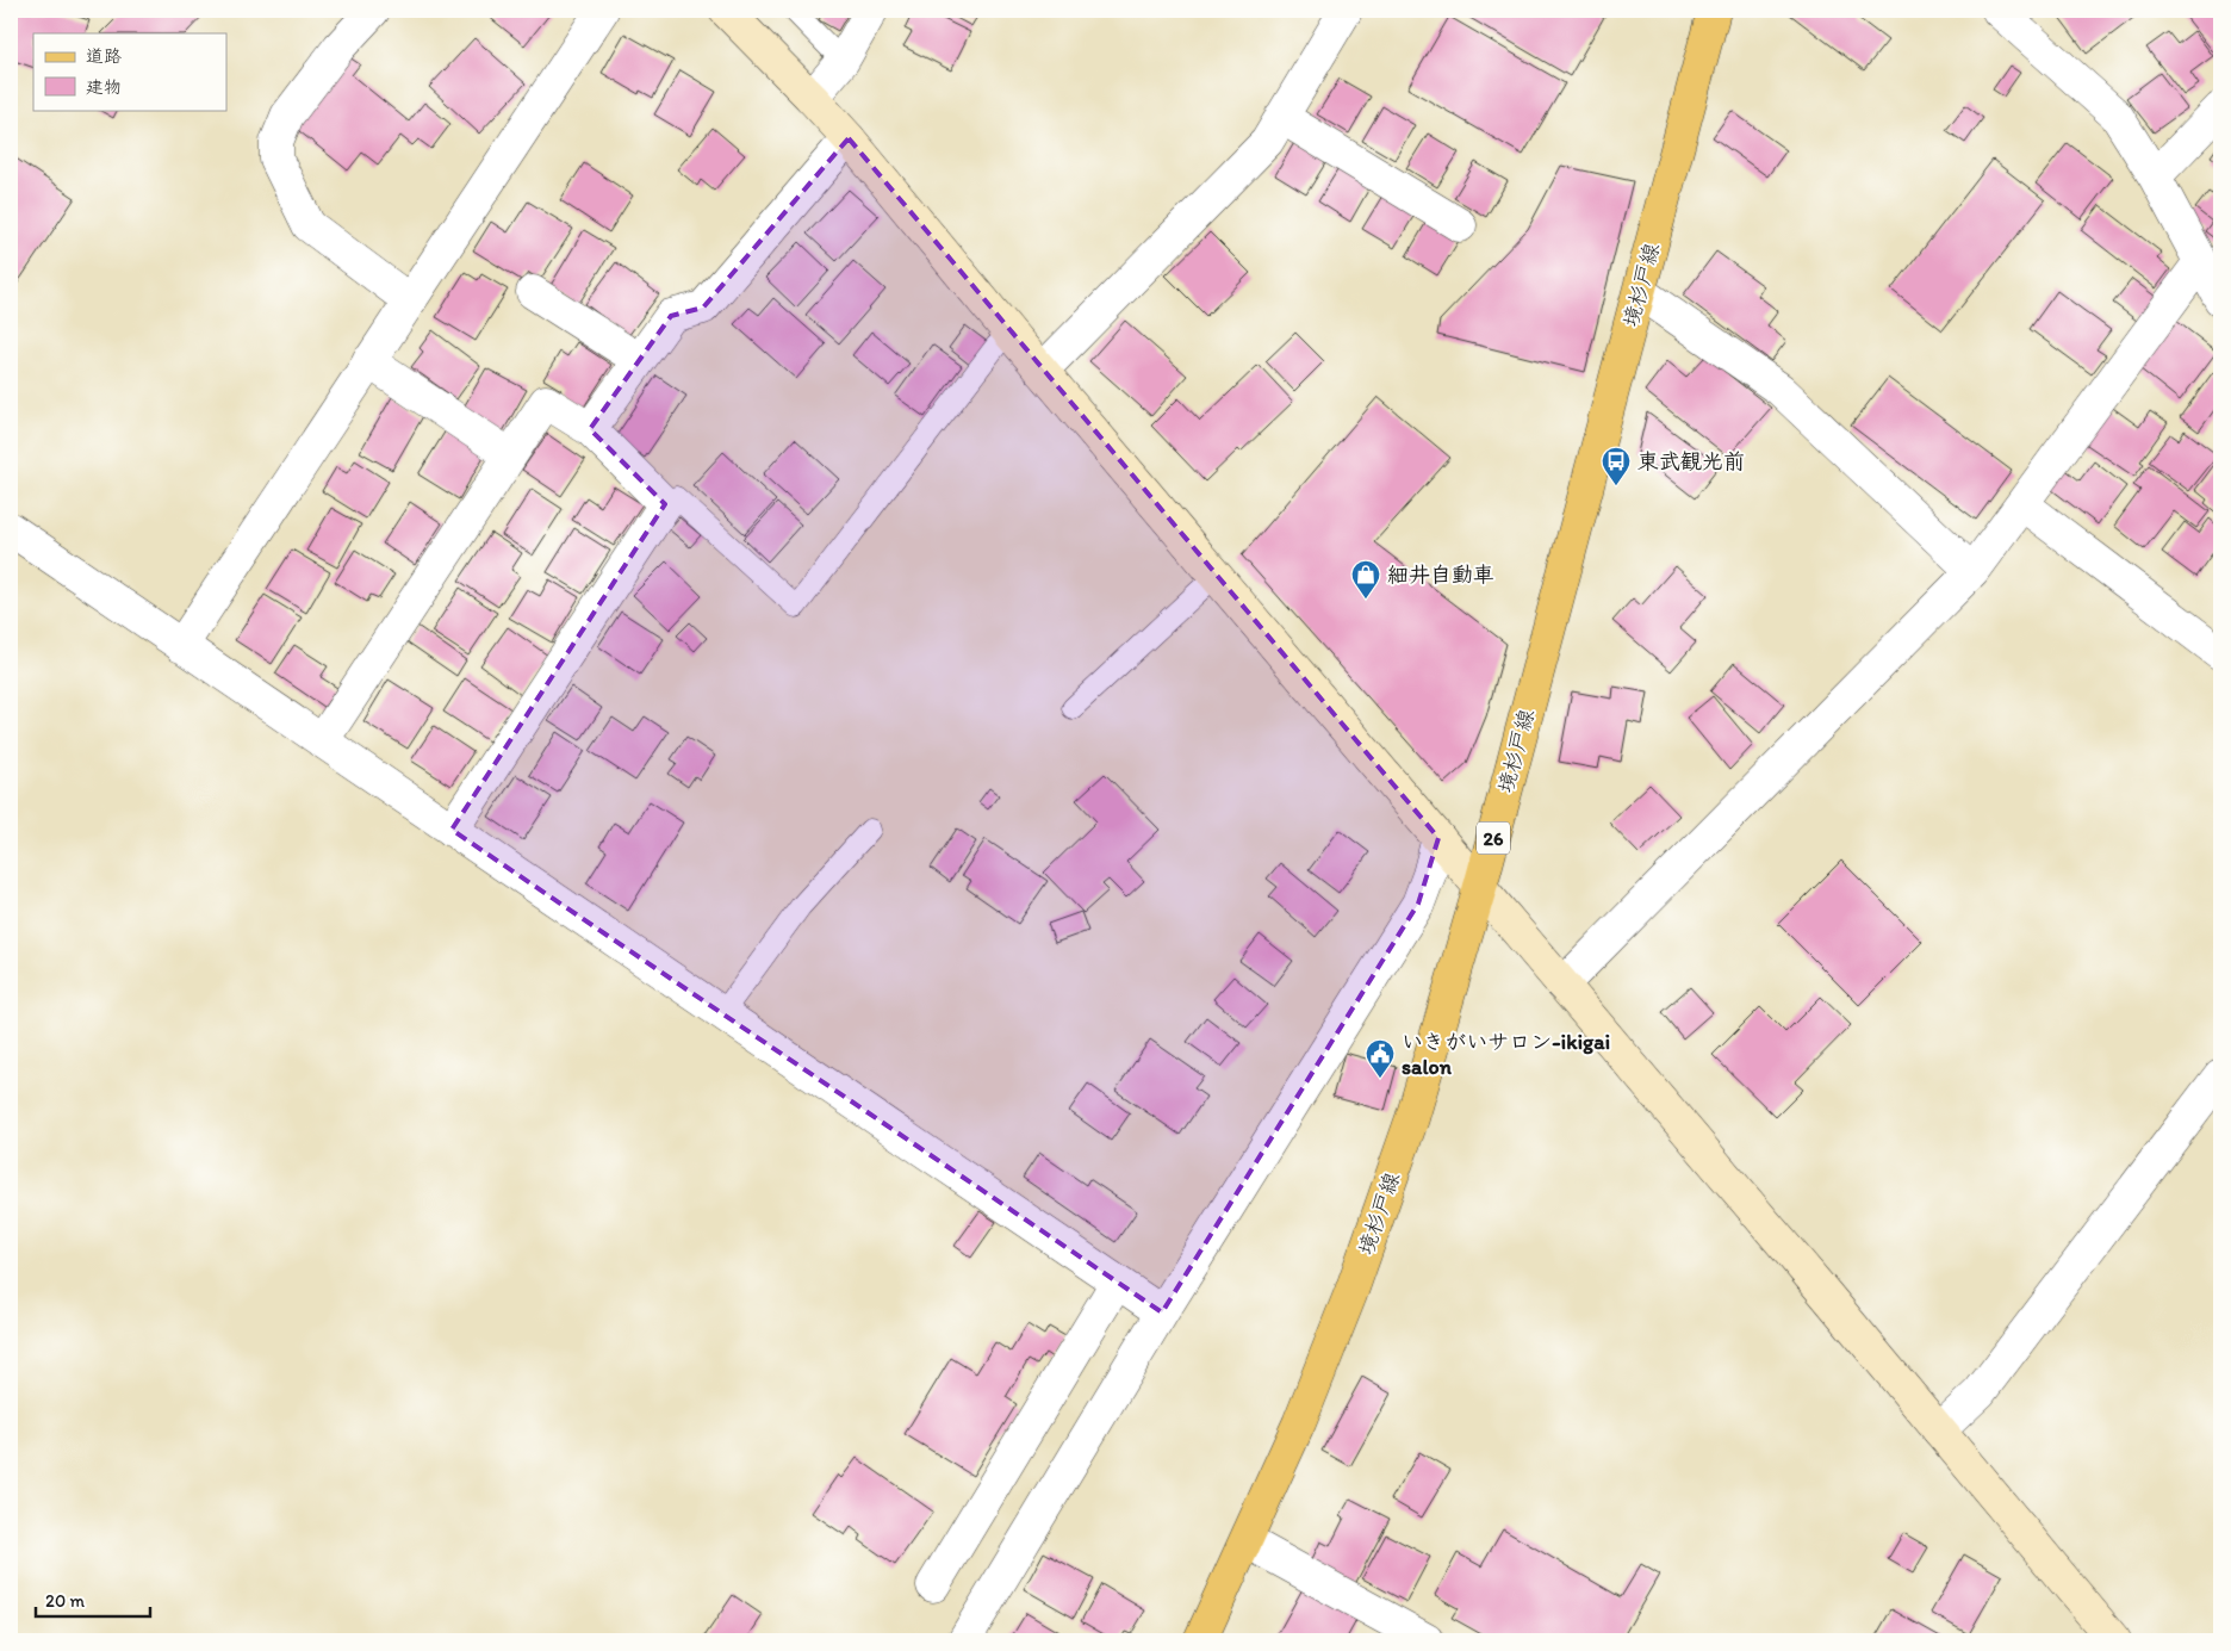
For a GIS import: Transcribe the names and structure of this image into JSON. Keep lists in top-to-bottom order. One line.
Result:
{"streets":{"main road":["境杉戸線","26"]},"places":{"bus stop":["東武観光前"],"shop":["細井自動車"],"public building":["いきがいサロン-ikigai salon"]},"legend":["道路","建物"],"scale_bar":"20 m"}
